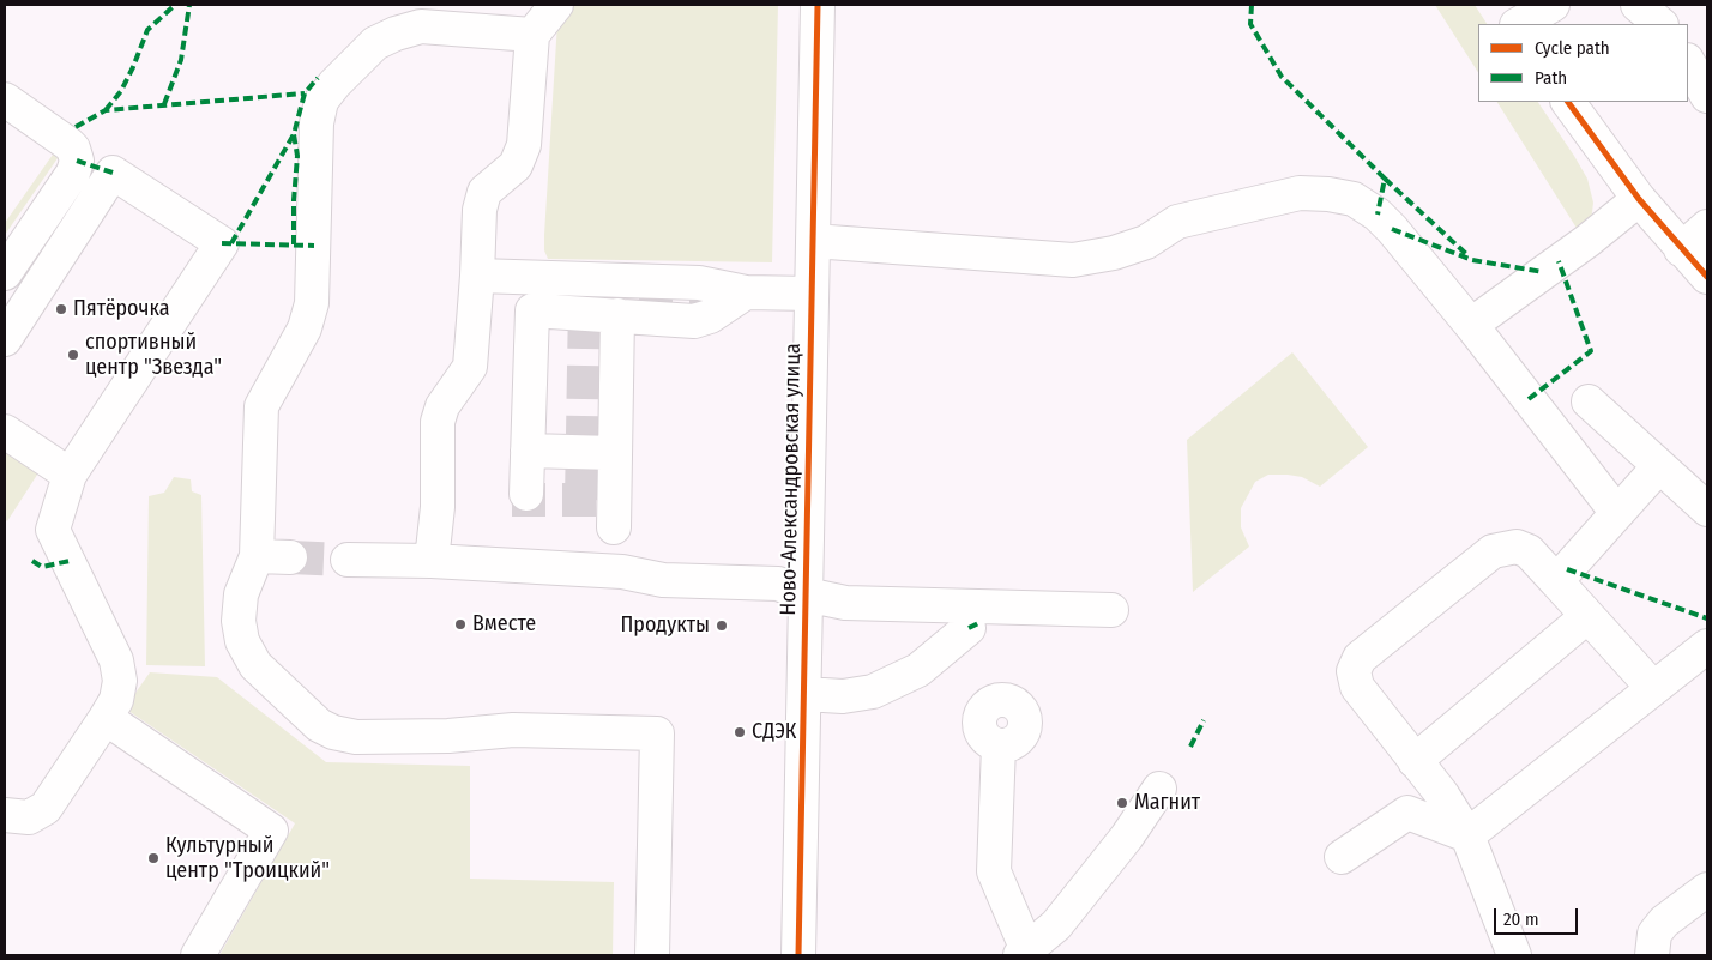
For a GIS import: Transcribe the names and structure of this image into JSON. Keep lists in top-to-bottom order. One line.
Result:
{"streets":{"street":["Ново-Александровская улица"]},"places":["Пятёрочка","спортивный центр \"Звезда\"","Вместе","Продукты","СДЭК","Магнит","Культурный центр \"Троицкий\""],"legend":["Cycle path","Path"],"scale_bar":"20 m"}
